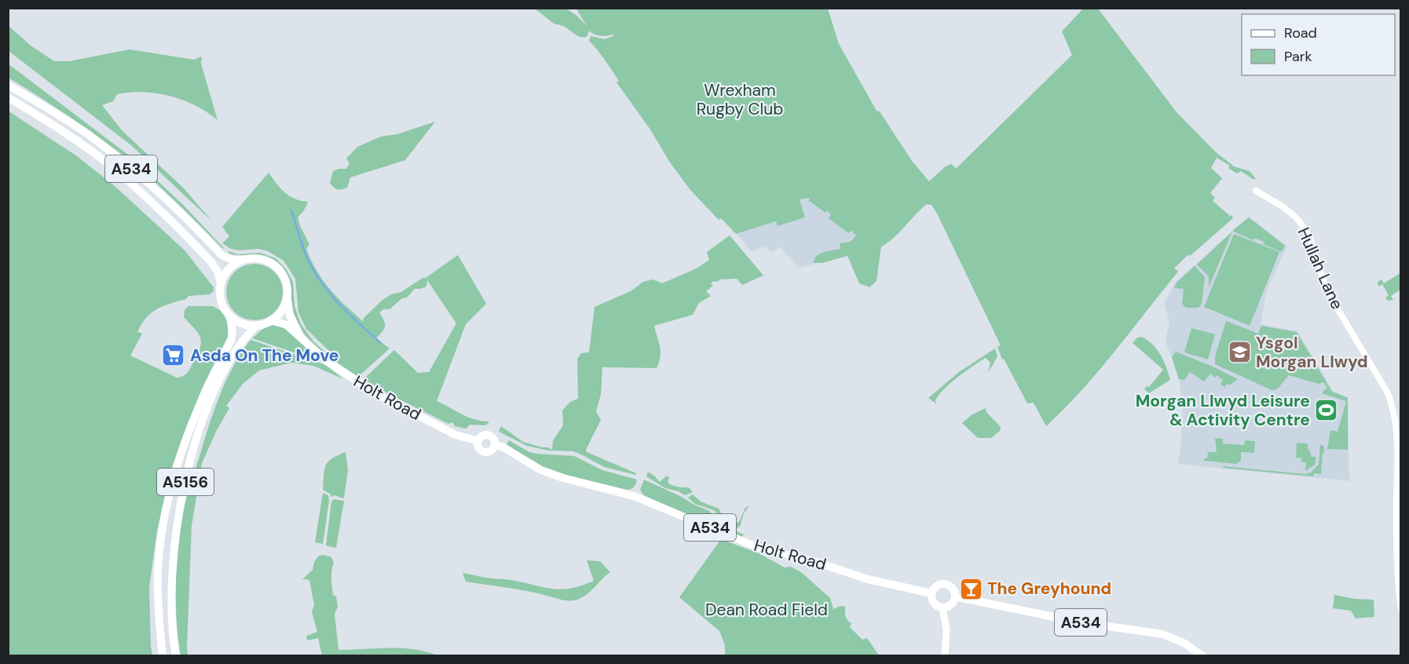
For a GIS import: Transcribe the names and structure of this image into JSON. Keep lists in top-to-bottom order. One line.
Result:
{"streets":{"main road":["A534","Holt Road","A5156"],"street":["Hullah Lane"]},"crossings":[["A534","Holt Road"],["A534","A5156"],["Holt Road","A5156"]],"parks":["Wrexham Rugby Club","Dean Road Field"],"places":{"school or university":["Ysgol Morgan Llwyd"],"supermarket":["Asda On The Move"],"sports":["Morgan Llwyd Leisure & Activity Centre"],"bar":["The Greyhound"]},"legend":["Road","Park"]}
